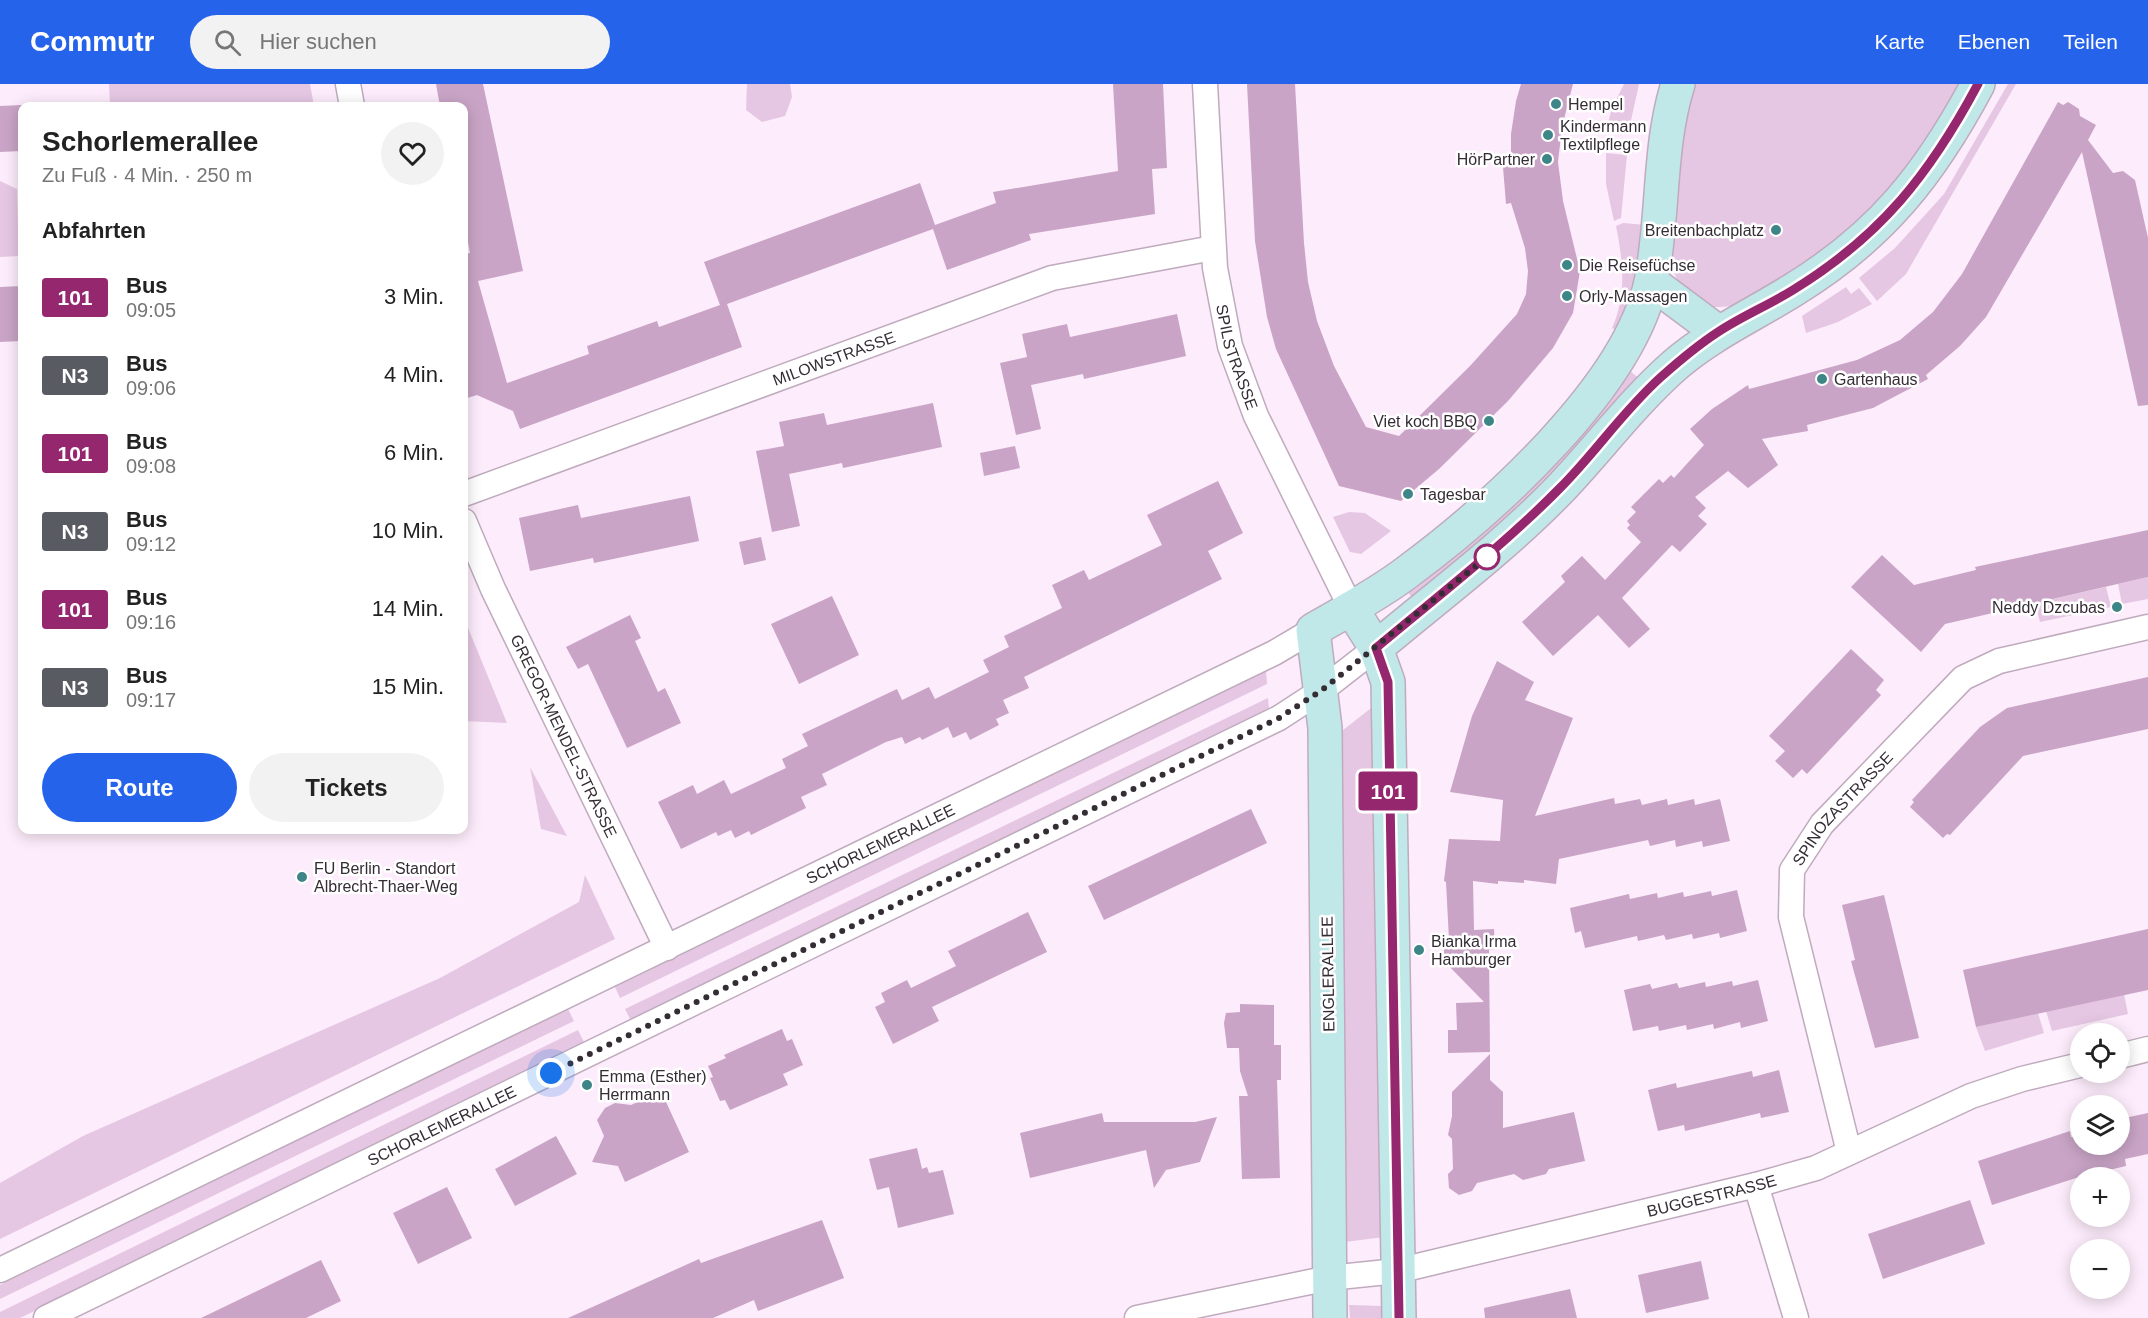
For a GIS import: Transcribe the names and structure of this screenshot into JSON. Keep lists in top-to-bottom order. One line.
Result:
{"streets":{"main road":["SCHORLEMERALLEE","ENGLERALLEE"],"street":["SPILSTRASSE","MILOWSTRASSE","GREGOR-MENDEL-STRASSE","SPINOZASTRASSE","BUGGESTRASSE"]},"crossings":[["SPILSTRASSE","MILOWSTRASSE"],["SPILSTRASSE","SCHORLEMERALLEE"],["GREGOR-MENDEL-STRASSE","SCHORLEMERALLEE"],["SPINOZASTRASSE","BUGGESTRASSE"],["SCHORLEMERALLEE","ENGLERALLEE"],["ENGLERALLEE","BUGGESTRASSE"]],"places":["Hempel","Kindermann Textilpflege","HörPartner","Breitenbachplatz","Die Reisefüchse","Orly-Massagen","Gartenhaus","Viet koch BBQ","Tagesbar","Neddy Dzcubas","FU Berlin - Standort Albrecht-Thaer-Weg","Bianka Irma Hamburger","Emma (Esther) Herrmann"],"lines":["bus line 101"],"page":{"header":"Commutr","search":"Hier suchen","nav":["Karte","Ebenen","Teilen"],"on_map":"101","heading":[["Schorlemerallee","Zu Fuß · 4 Min. · 250 m"],"Abfahrten"],"list":[{"mark":"101","name":"Bus","note":"09:05","value":"3 Min."},{"mark":"N3","name":"Bus","note":"09:06","value":"4 Min."},{"mark":"101","name":"Bus","note":"09:08","value":"6 Min."},{"mark":"N3","name":"Bus","note":"09:12","value":"10 Min."},{"mark":"101","name":"Bus","note":"09:16","value":"14 Min."},{"mark":"N3","name":"Bus","note":"09:17","value":"15 Min."}],"buttons":["Route","Tickets"],"map_buttons":["+","−"]}}
